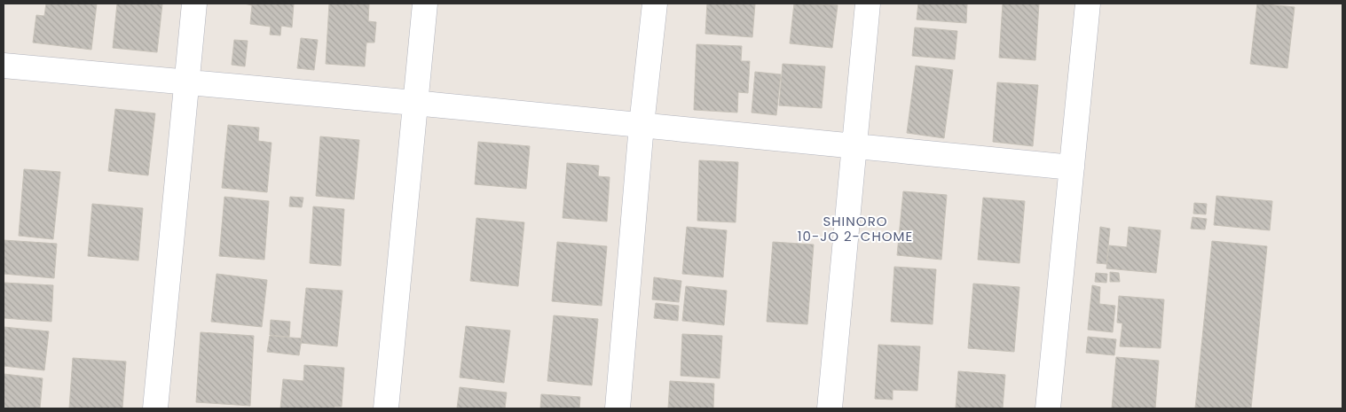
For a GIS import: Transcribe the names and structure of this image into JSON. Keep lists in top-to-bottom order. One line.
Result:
{"districts":["SHINORO 10-JO 2-CHOME"]}
